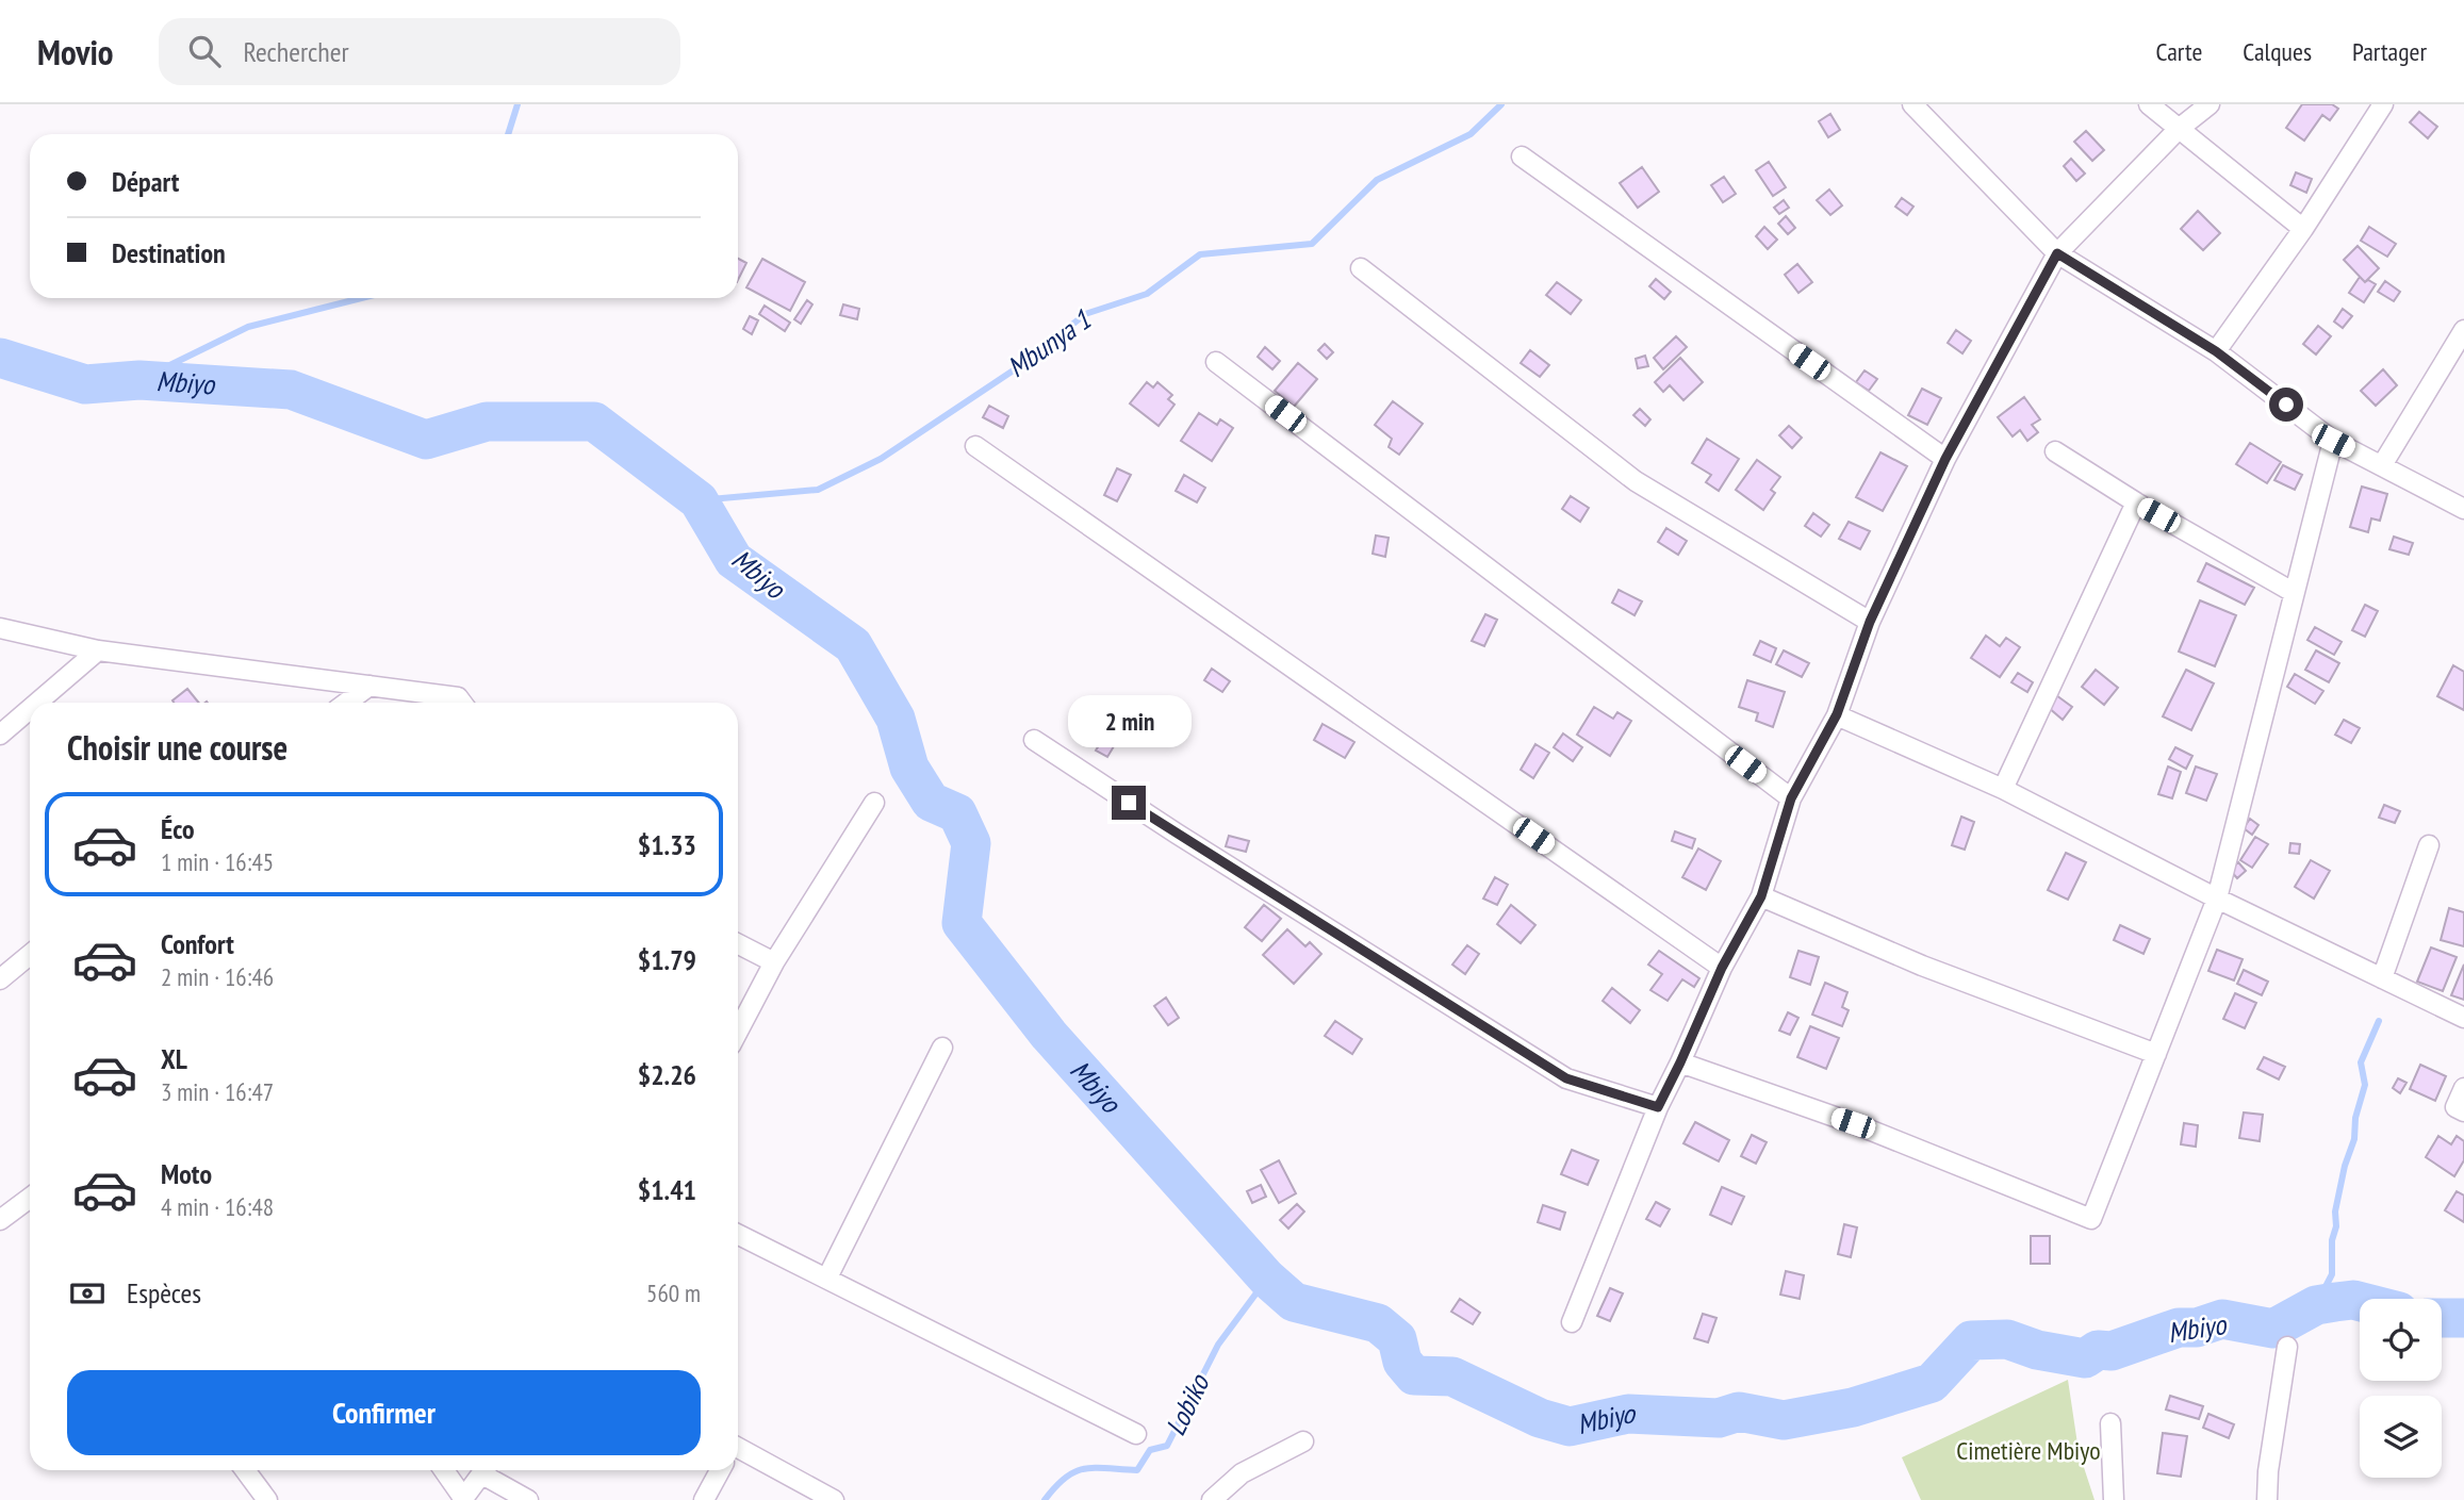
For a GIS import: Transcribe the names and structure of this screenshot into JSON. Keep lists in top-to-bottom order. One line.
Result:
{"water":["Mbunya 1","Mbiyo","Lobiko"],"parks":["Cimetière Mbiyo"],"page":{"header":"Movio","search":"Rechercher","nav":["Carte","Calques","Partager"],"banner":["Départ","Destination"],"bubble":"2 min","heading":"Choisir une course","list":[{"name":"Éco","note":"1 min · 16:45","value":"$1.33"},{"name":"Confort","note":"2 min · 16:46","value":"$1.79"},{"name":"XL","note":"3 min · 16:47","value":"$2.26"},{"name":"Moto","note":"4 min · 16:48","value":"$1.41"}],"pay":["Espèces","560 m"],"buttons":"Confirmer"}}
